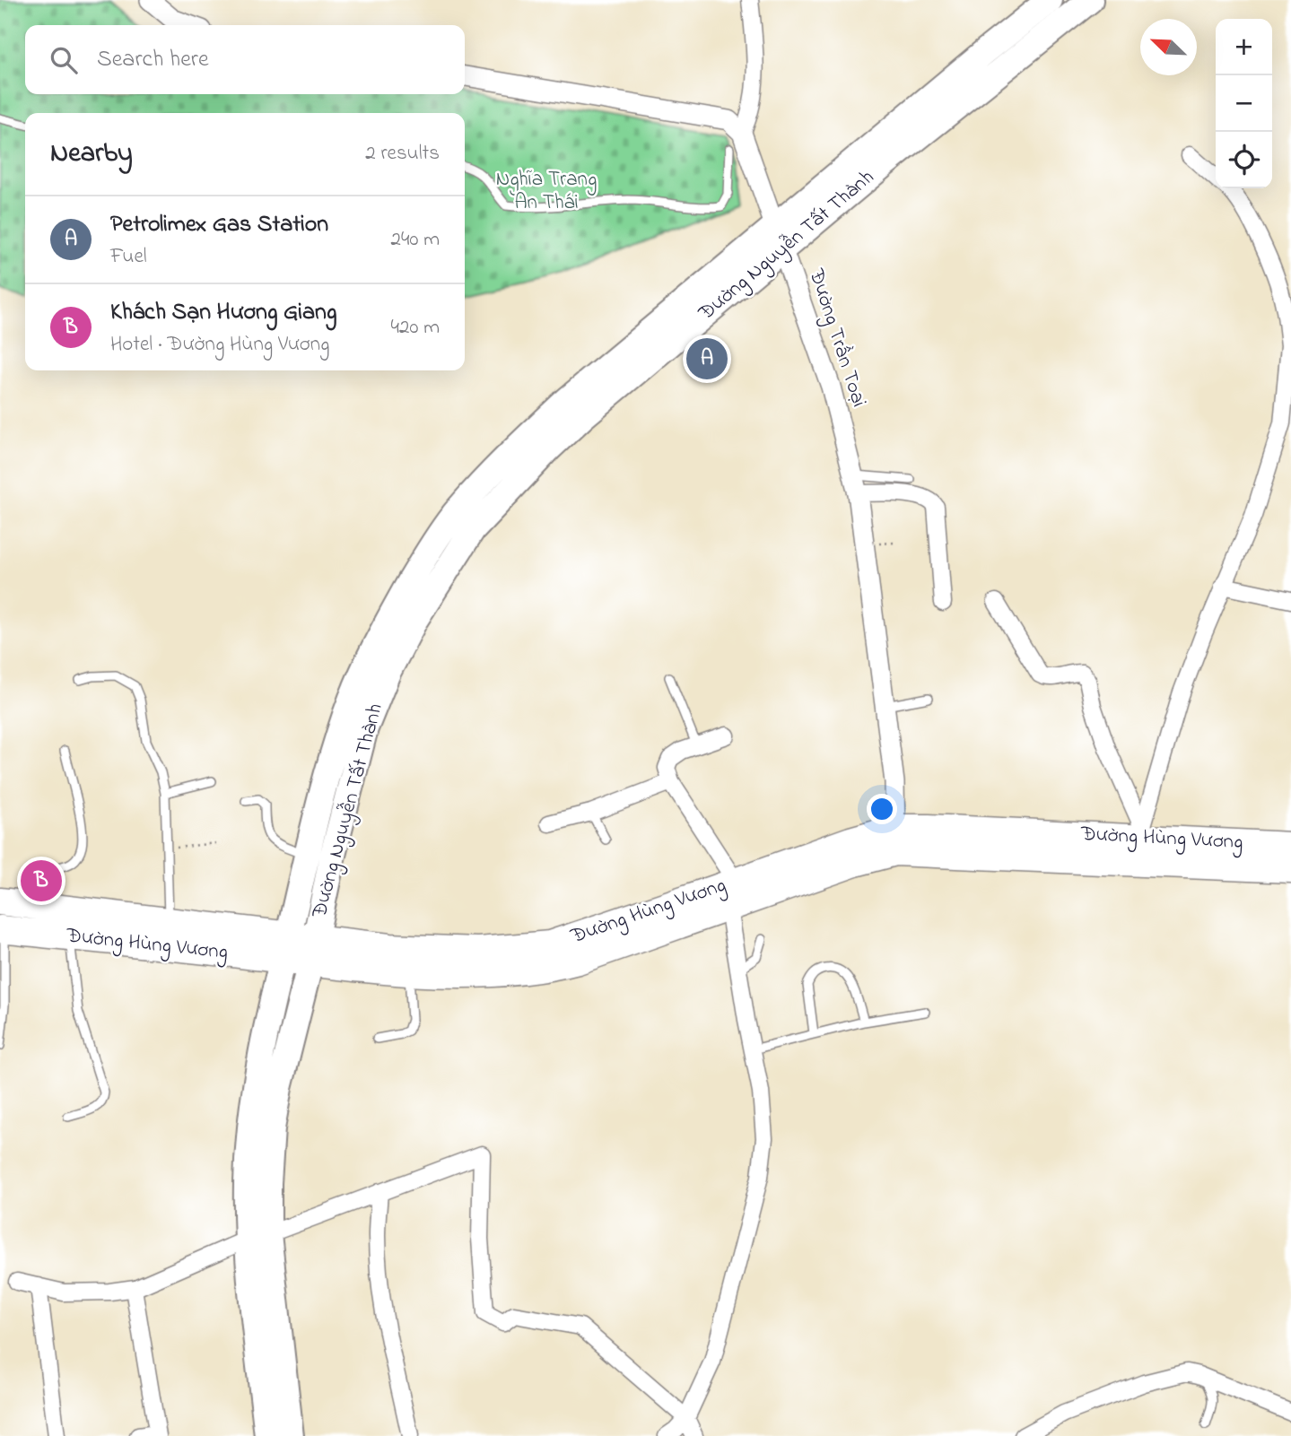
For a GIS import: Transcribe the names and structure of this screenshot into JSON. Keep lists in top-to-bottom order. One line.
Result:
{"streets":{"highway":["Đường Hùng Vương"],"main road":["Đường Nguyễn Tất Thành"],"street":["Đường Trần Toại"]},"crossings":[["Đường Nguyễn Tất Thành","Đường Trần Toại"],["Đường Nguyễn Tất Thành","Đường Hùng Vương"],["Đường Trần Toại","Đường Hùng Vương"]],"parks":["Nghĩa Trang An Thái"],"north":"top left","page":{"map_buttons":["+","−"],"search":"Search here","heading":["Nearby","2 results"],"list":[{"mark":"A","name":"Petrolimex Gas Station","note":"Fuel","value":"240 m"},{"mark":"B","name":"Khách Sạn Hương Giang","note":"Hotel · Đường Hùng Vương","value":"420 m"}],"pins":["A","B"]}}
